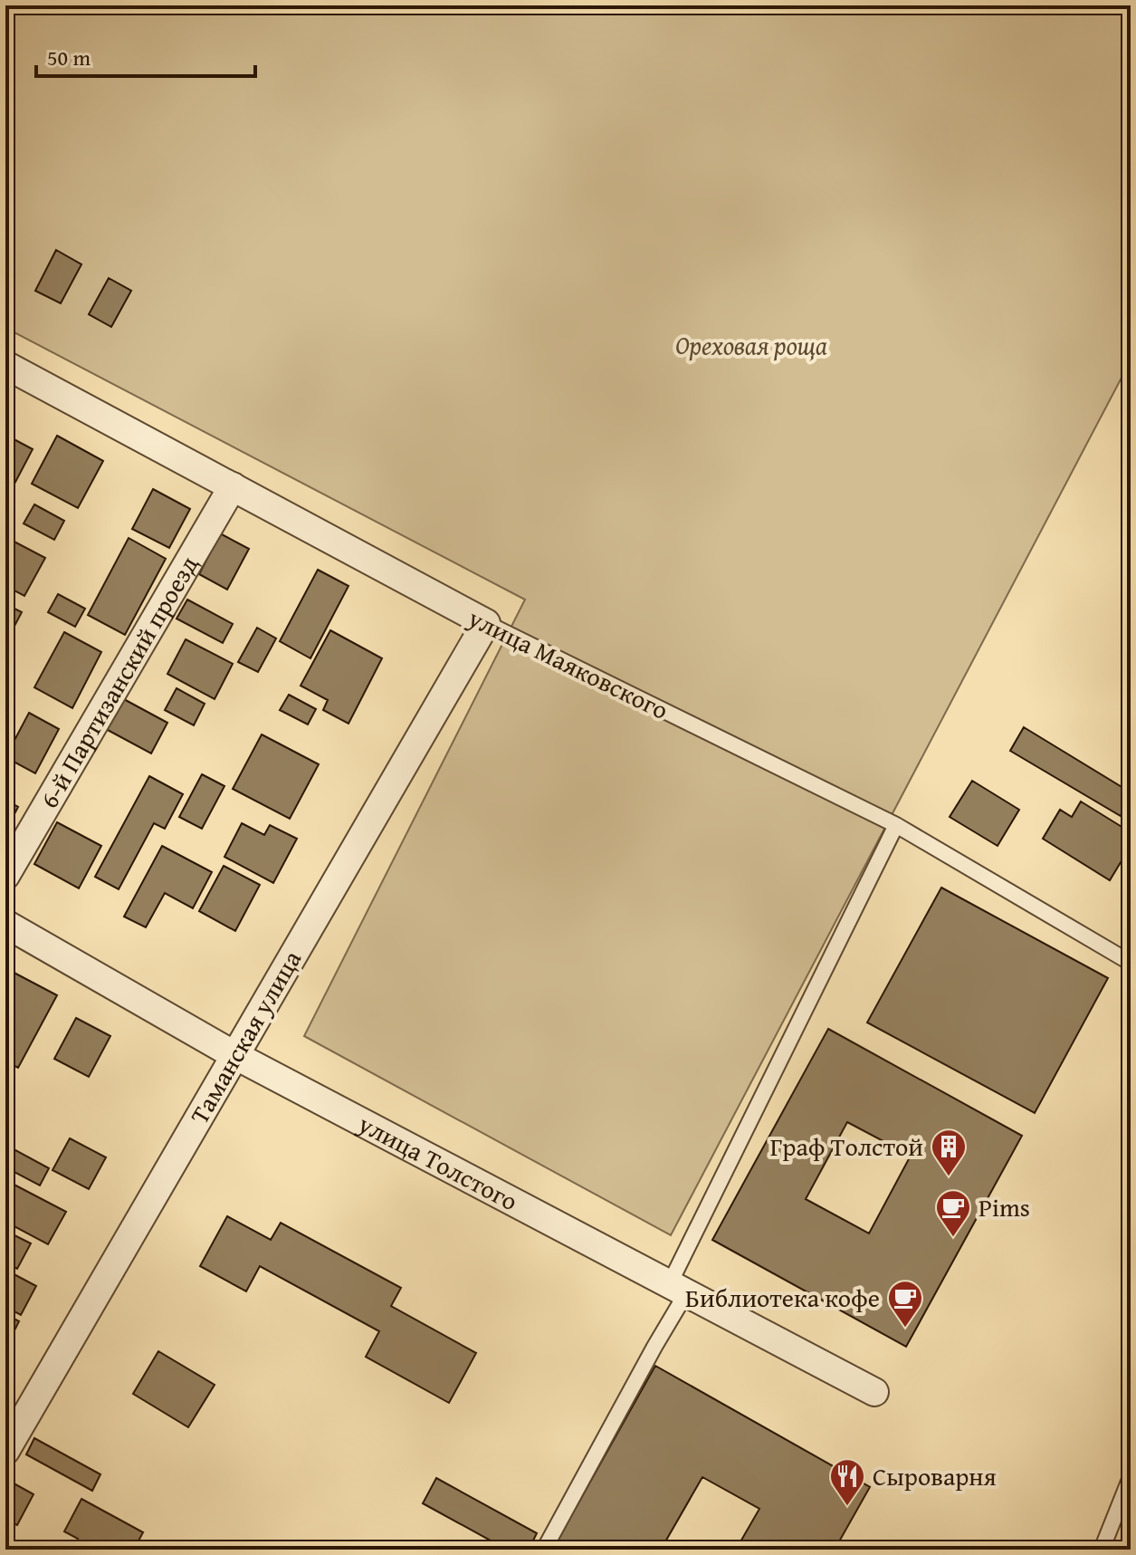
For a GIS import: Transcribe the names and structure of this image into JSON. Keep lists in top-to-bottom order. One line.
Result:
{"streets":{"street":["улица Маяковского","6-й Партизанский проезд","Таманская улица","улица Толстого"]},"crossings":[["улица Маяковского","6-й Партизанский проезд"],["улица Маяковского","Таманская улица"],["Таманская улица","улица Толстого"]],"parks":["Ореховая роща"],"places":{"building":["Граф Толстой"],"cafe":["Pims","Библиотека кофе"],"restaurant":["Сыроварня"]},"scale_bar":"50 m"}
